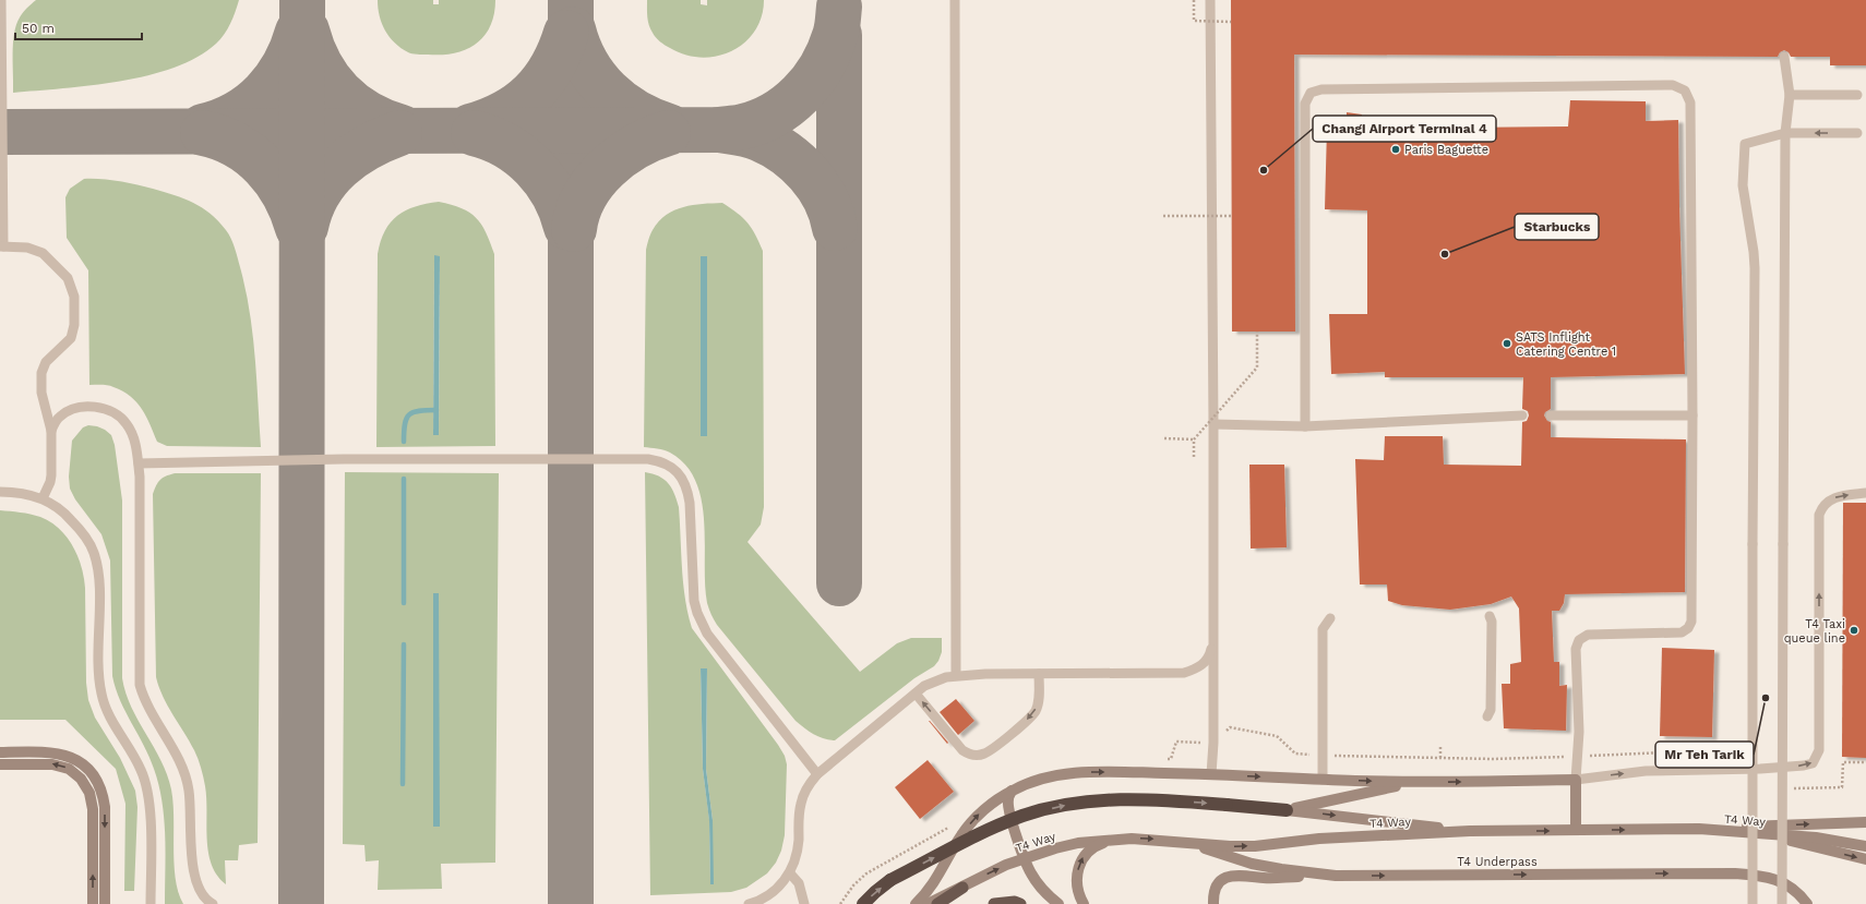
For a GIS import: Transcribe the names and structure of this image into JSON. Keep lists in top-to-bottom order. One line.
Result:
{"streets":{"main road":["T4 Way","T4 Underpass"]},"crossings":[["T4 Way","T4 Underpass"]],"places":["Paris Baguette","Changi Airport Terminal 4","Starbucks","SATS Inflight Catering Centre 1","T4 Taxi queue line","Mr Teh Tarik"],"scale_bar":"50 m"}
